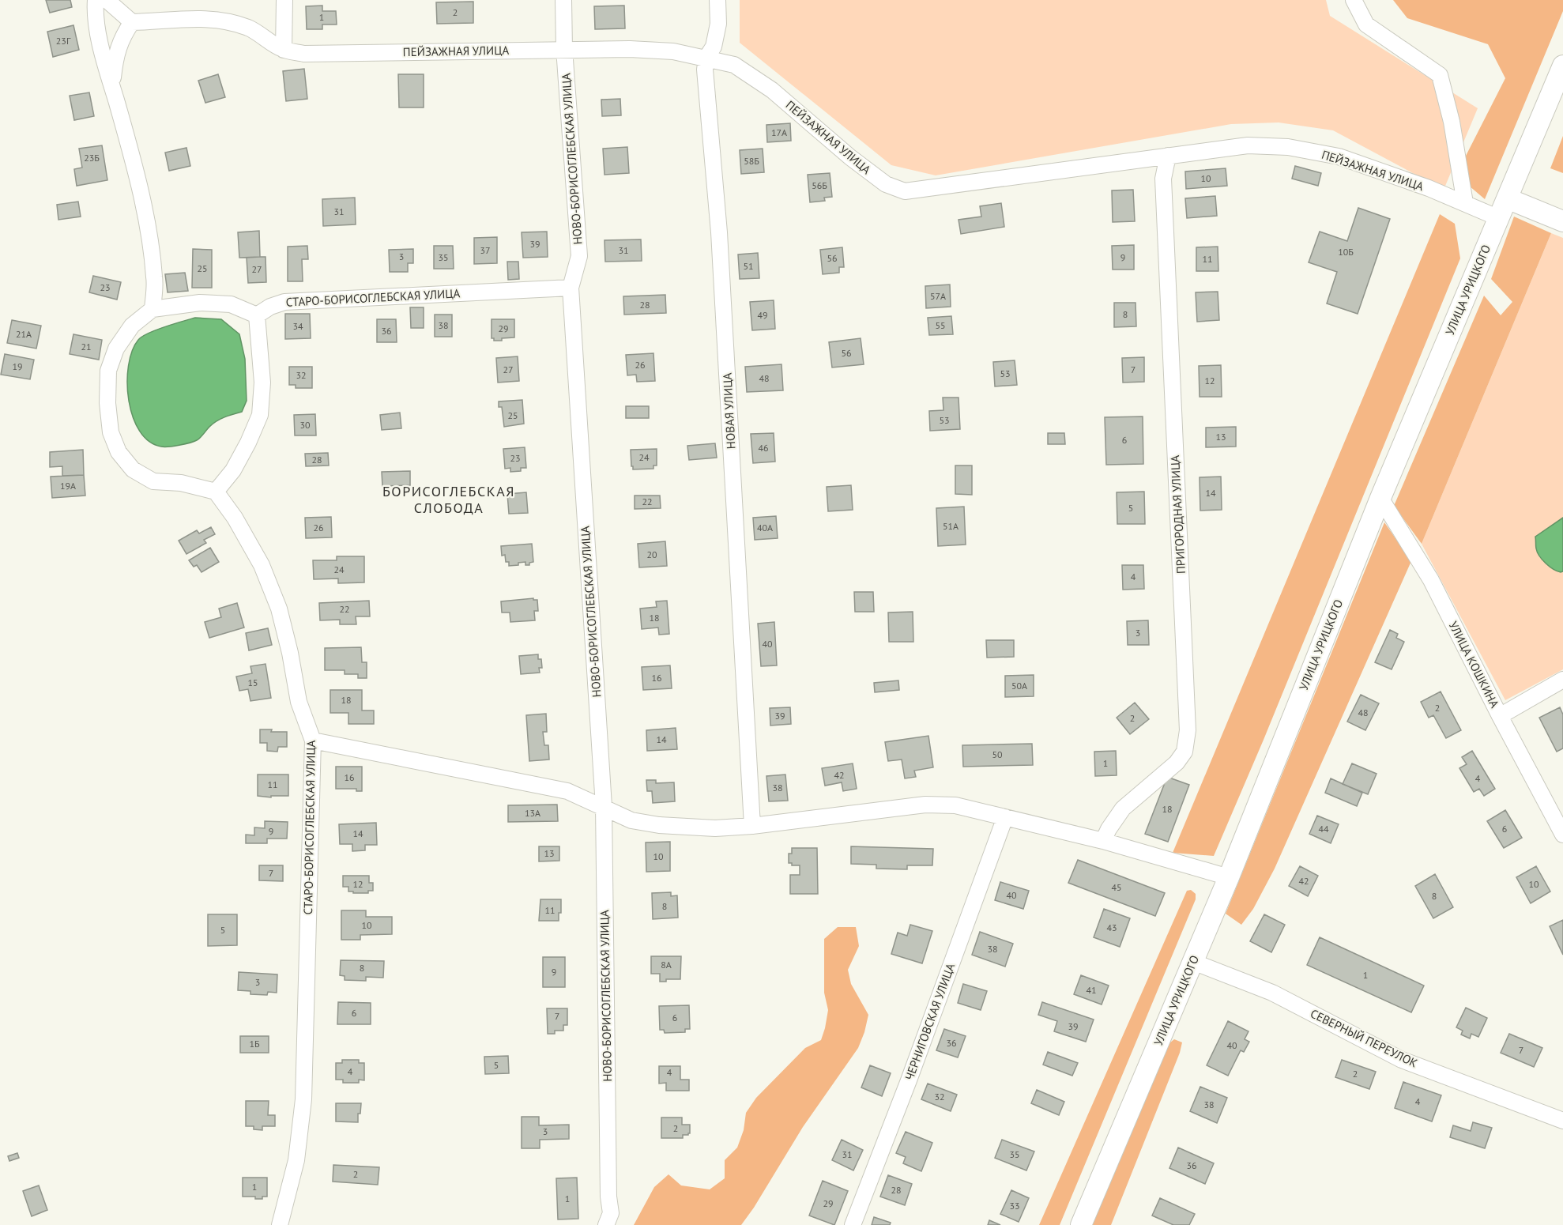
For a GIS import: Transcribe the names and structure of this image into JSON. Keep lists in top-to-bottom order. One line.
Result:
{"streets":{"main road":["УЛИЦА УРИЦКОГО"],"street":["ПЕЙЗАЖНАЯ УЛИЦА","НОВО-БОРИСОГЛЕБСКАЯ УЛИЦА","СТАРО-БОРИСОГЛЕБСКАЯ УЛИЦА","НОВАЯ УЛИЦА","ПРИГОРОДНАЯ УЛИЦА","УЛИЦА КОШКИНА","ЧЕРНИГОВСКАЯ УЛИЦА","СЕВЕРНЫЙ ПЕРЕУЛОК"]},"crossings":[["ПЕЙЗАЖНАЯ УЛИЦА","НОВО-БОРИСОГЛЕБСКАЯ УЛИЦА"],["ПЕЙЗАЖНАЯ УЛИЦА","УЛИЦА УРИЦКОГО"],["ПЕЙЗАЖНАЯ УЛИЦА","НОВАЯ УЛИЦА"],["ПЕЙЗАЖНАЯ УЛИЦА","ПРИГОРОДНАЯ УЛИЦА"],["НОВО-БОРИСОГЛЕБСКАЯ УЛИЦА","СТАРО-БОРИСОГЛЕБСКАЯ УЛИЦА"],["УЛИЦА УРИЦКОГО","УЛИЦА КОШКИНА"],["УЛИЦА УРИЦКОГО","СЕВЕРНЫЙ ПЕРЕУЛОК"]],"districts":["БОРИСОГЛЕБСКАЯ СЛОБОДА"],"house_numbers":["2","1","23Г","17А","23Б","58Б","10","56Б","31","39","37","31","10Б","3","35","9","56","11","51","25","27","23","57А","28","8","49","38","55","34","29","36","21А","21","56","26","19","27","7","53","32","48","12","25","53","30","13","6","46","24","23","28","19А","14","22","5","51А","26","40А","20","24","4","22","18","3","40","16","15","50А","18","2","48","39","2","14","50","1","42","16","4","11","38","18","13А","44","6","9","14","13","10","7","42","12","10","45","40","8","8","11","10","43","5","38","8А","8","9","1","3","41","6","7","6","39","36","1Б","40","7","5","4","4","2","32","4","38","2","3","31","35","36","2","1","28","1","29","33"]}
